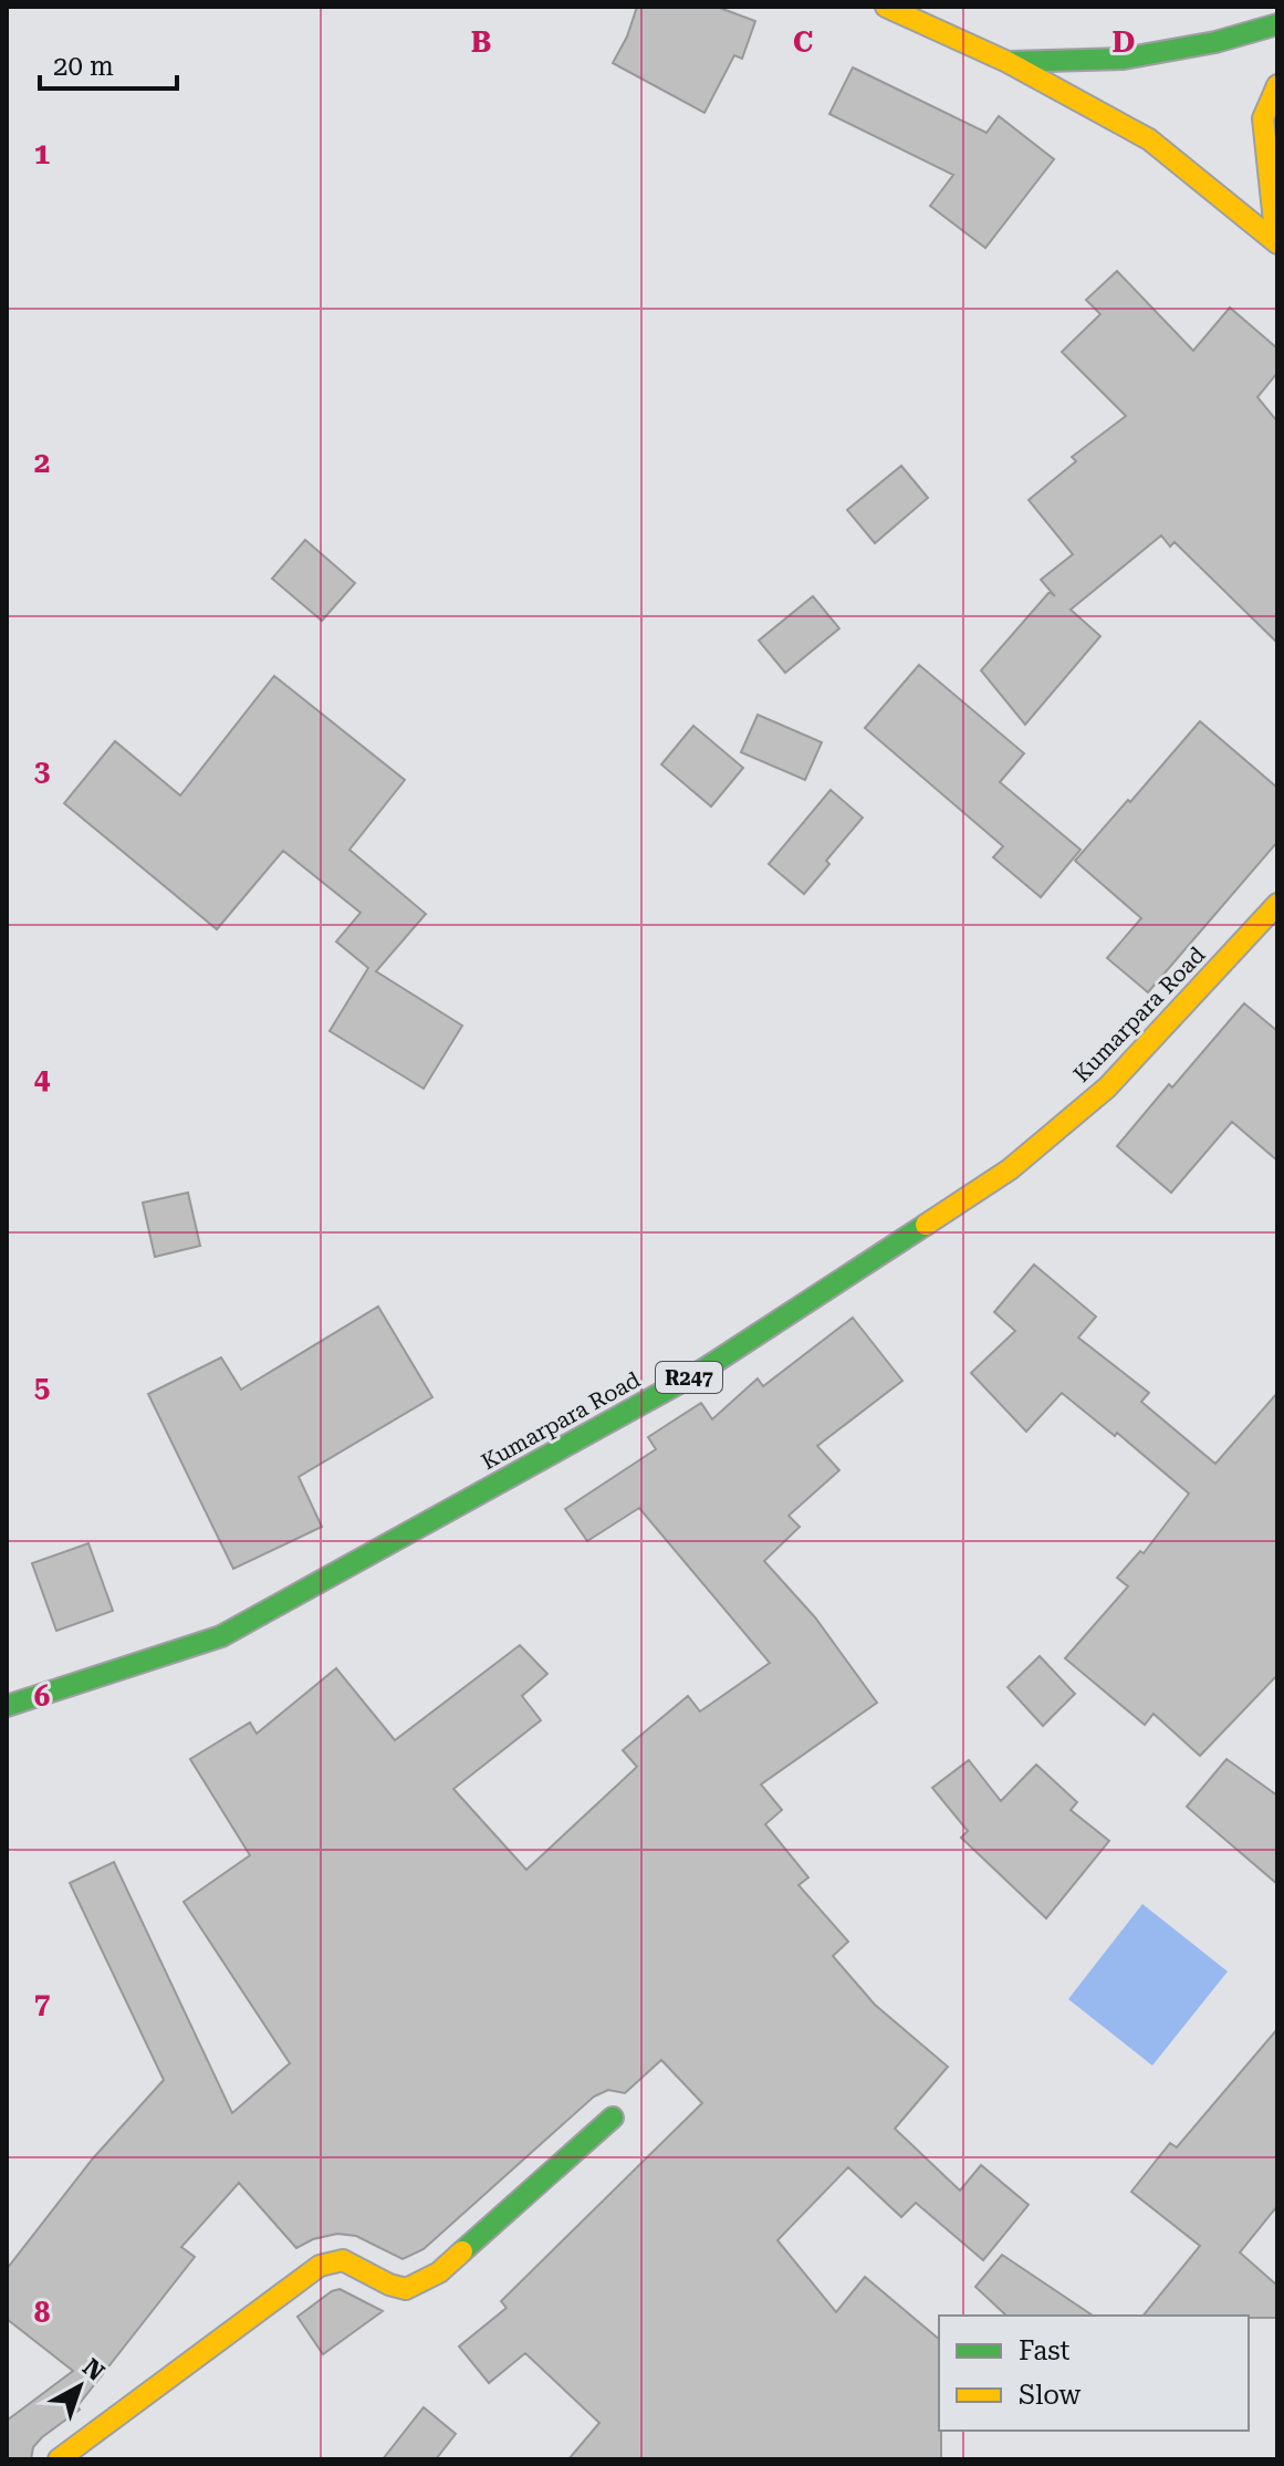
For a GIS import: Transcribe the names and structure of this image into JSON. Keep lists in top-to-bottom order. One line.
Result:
{"streets":{"main road":["Kumarpara Road","R247"]},"legend":["Fast","Slow"],"scale_bar":"20 m","north":"top right","grid":{"columns":["B","C","D"],"rows":["1","2","3","4","5","6","7","8"]}}
